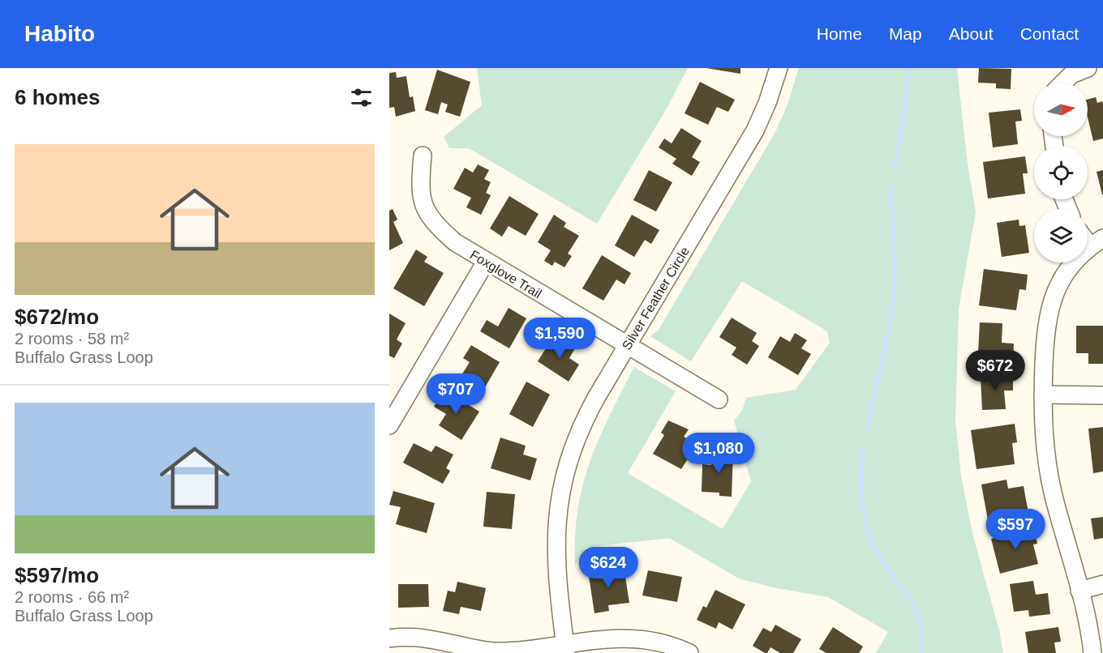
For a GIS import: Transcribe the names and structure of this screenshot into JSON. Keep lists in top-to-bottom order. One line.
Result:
{"streets":{"street":["Foxglove Trail","Silver Feather Circle"]},"crossings":[["Foxglove Trail","Silver Feather Circle"]],"north":"right","page":{"header":"Habito","nav":["Home","Map","About","Contact"],"heading":"6 homes","list":[{"name":"$672/mo","note":"2 rooms · 58 m² · Buffalo Grass Loop"},{"name":"$597/mo","note":"2 rooms · 66 m² · Buffalo Grass Loop"}],"price":["$1,590","$672","$707","$1,080","$597","$624"]}}
